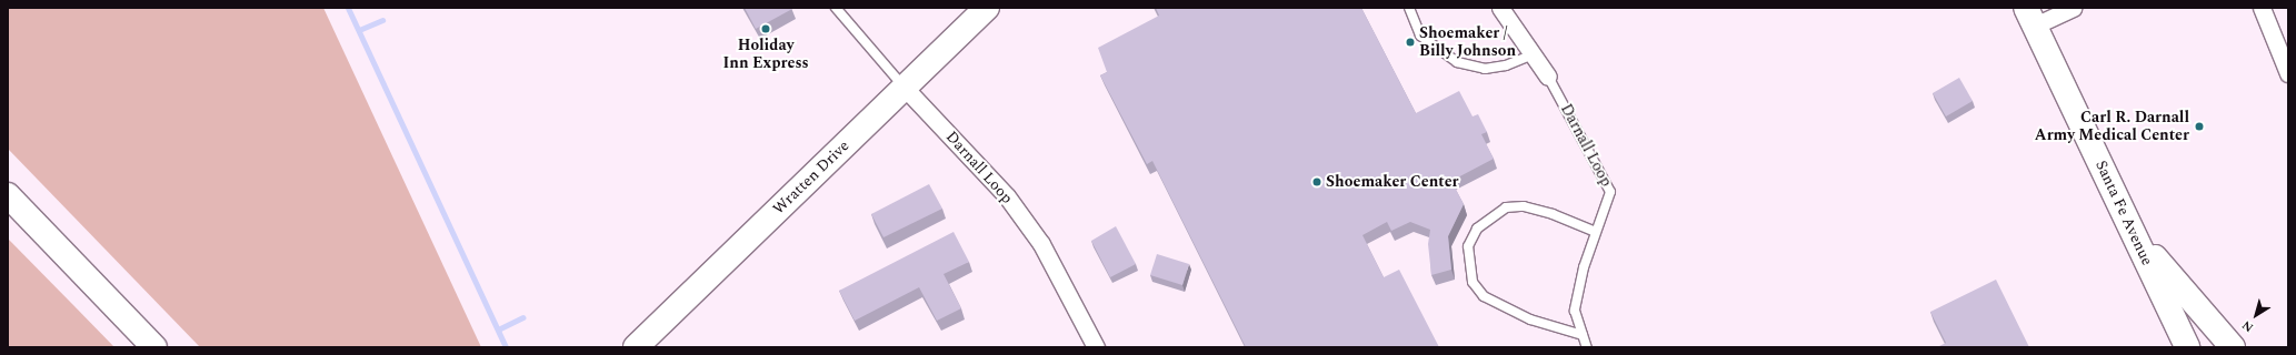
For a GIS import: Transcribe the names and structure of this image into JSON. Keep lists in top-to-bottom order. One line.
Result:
{"streets":{"street":["Darnall Loop","Wratten Drive","Santa Fe Avenue"]},"crossings":[["Darnall Loop","Wratten Drive"]],"places":["Holiday Inn Express","Shoemaker / Billy Johnson","Carl R. Darnall Army Medical Center","Shoemaker Center"],"north":"bottom left"}
